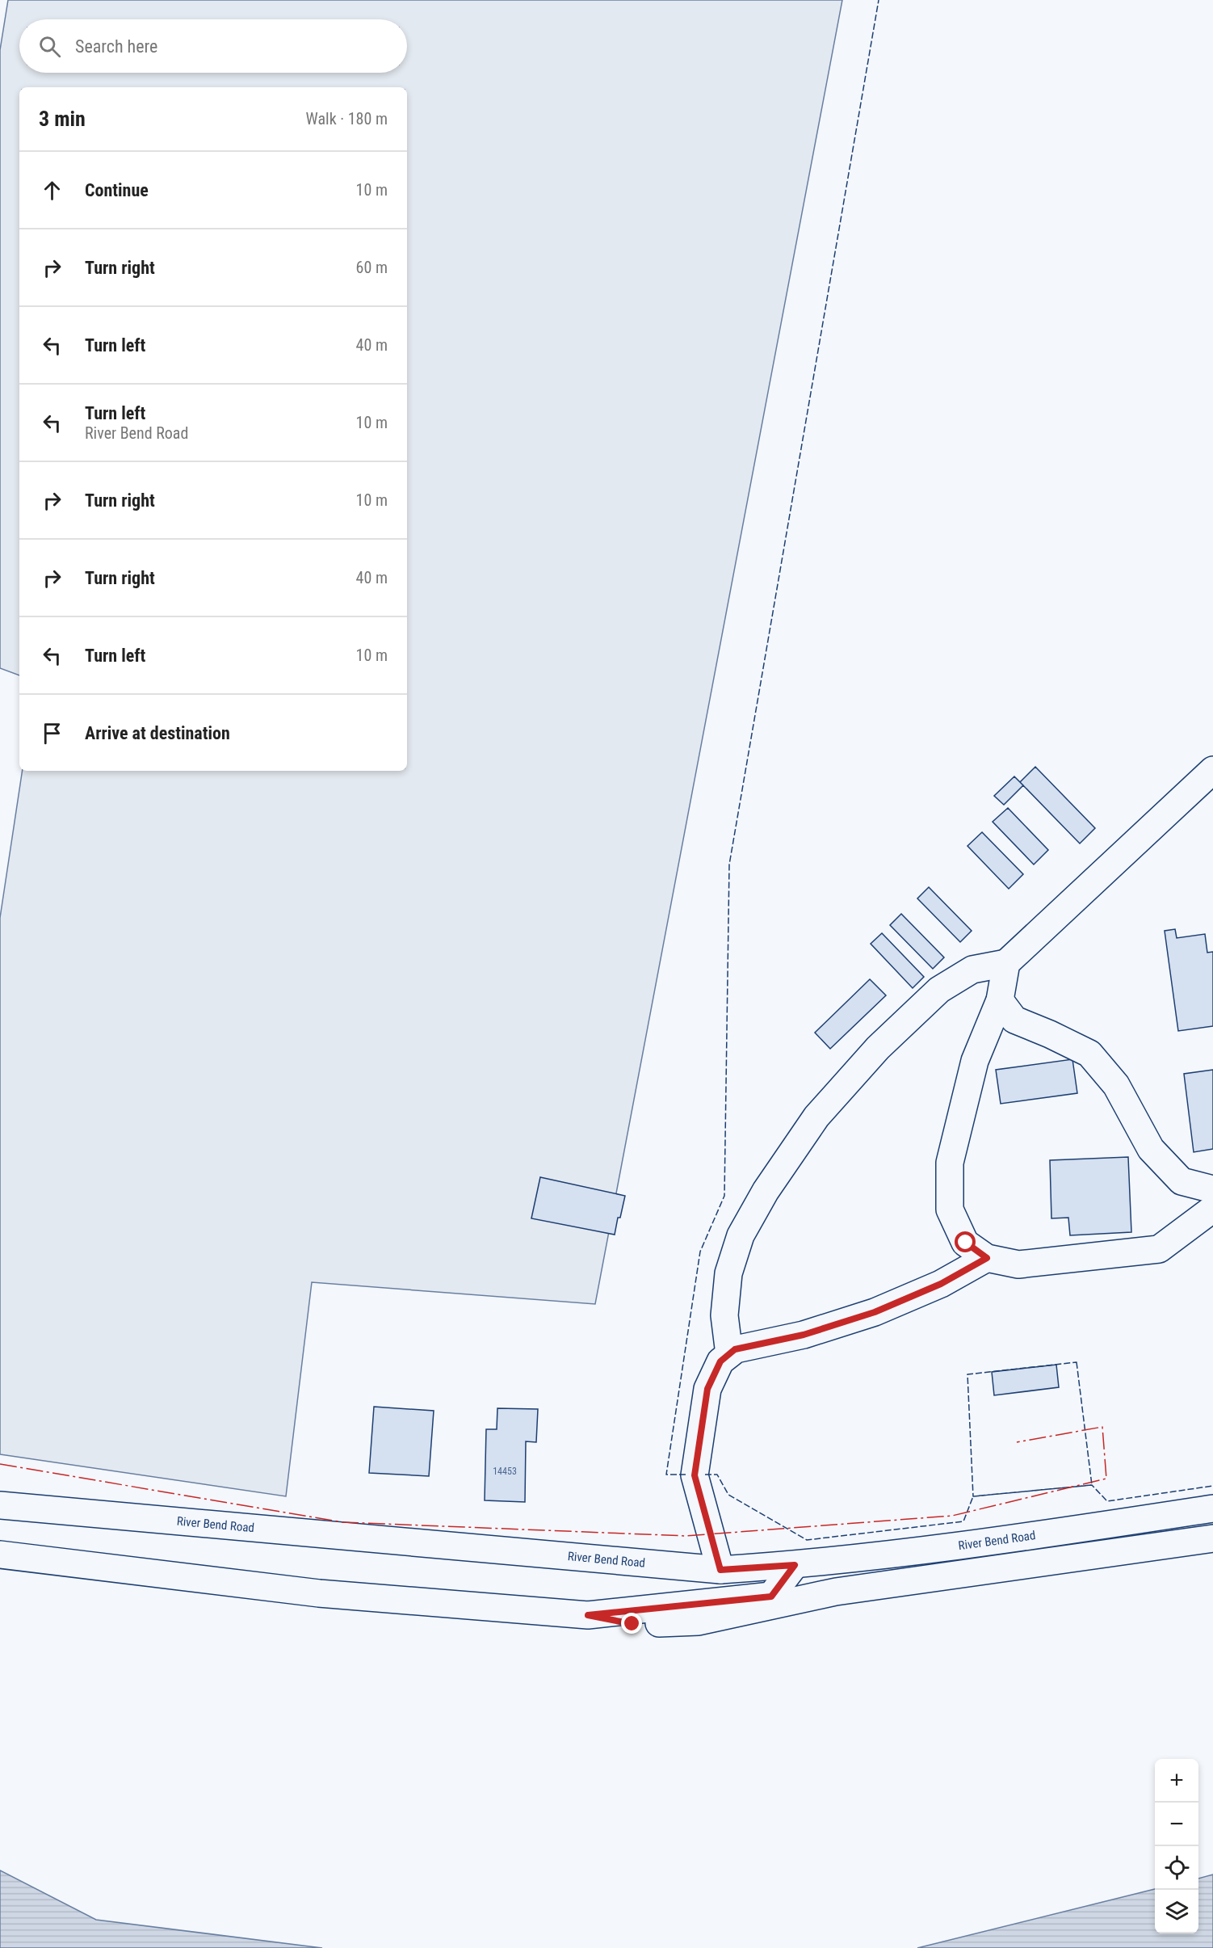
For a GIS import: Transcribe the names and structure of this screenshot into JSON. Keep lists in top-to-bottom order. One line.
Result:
{"streets":{"street":["River Bend Road"]},"house_numbers":["14453"],"page":{"search":"Search here","heading":["3 min","Walk · 180 m"],"list":[["Continue","10 m"],["Turn right","60 m"],["Turn left","40 m"],["Turn left","River Bend Road","10 m"],["Turn right","10 m"],["Turn right","40 m"],["Turn left","10 m"],"Arrive at destination"],"map_buttons":["+","−"]}}
